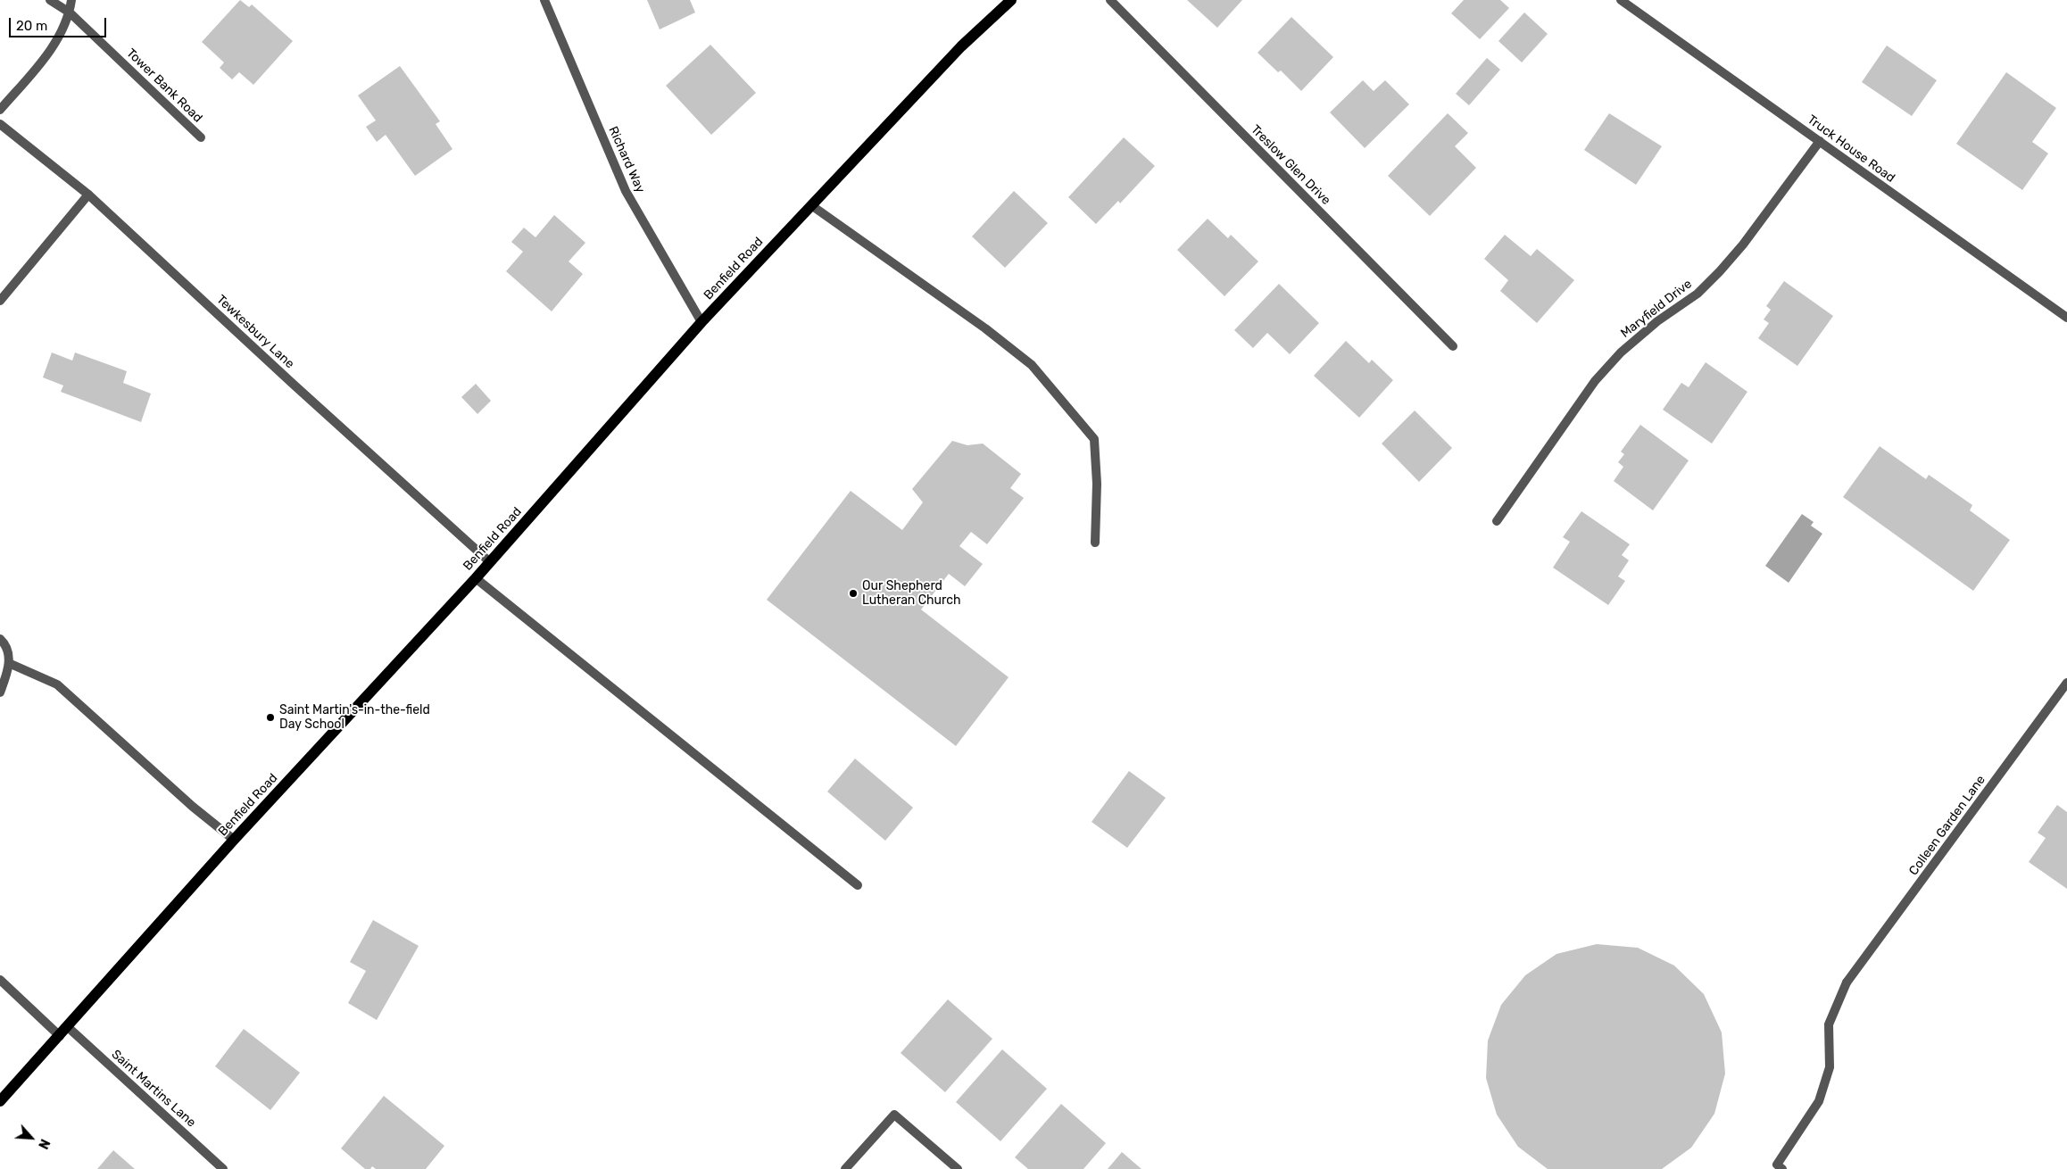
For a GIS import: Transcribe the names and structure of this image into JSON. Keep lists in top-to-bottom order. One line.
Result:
{"streets":{"main road":["Benfield Road"],"street":["Tower Bank Road","Truck House Road","Richard Way","Treslow Glen Drive","Maryfield Drive","Tewkesbury Lane","Colleen Garden Lane","Saint Martins Lane"]},"crossings":[["Truck House Road","Maryfield Drive"],["Richard Way","Benfield Road"],["Benfield Road","Tewkesbury Lane"],["Benfield Road","Saint Martins Lane"]],"places":["Our Shepherd Lutheran Church","Saint Martin's-in-the-field Day School"],"scale_bar":"20 m","north":"bottom right"}
